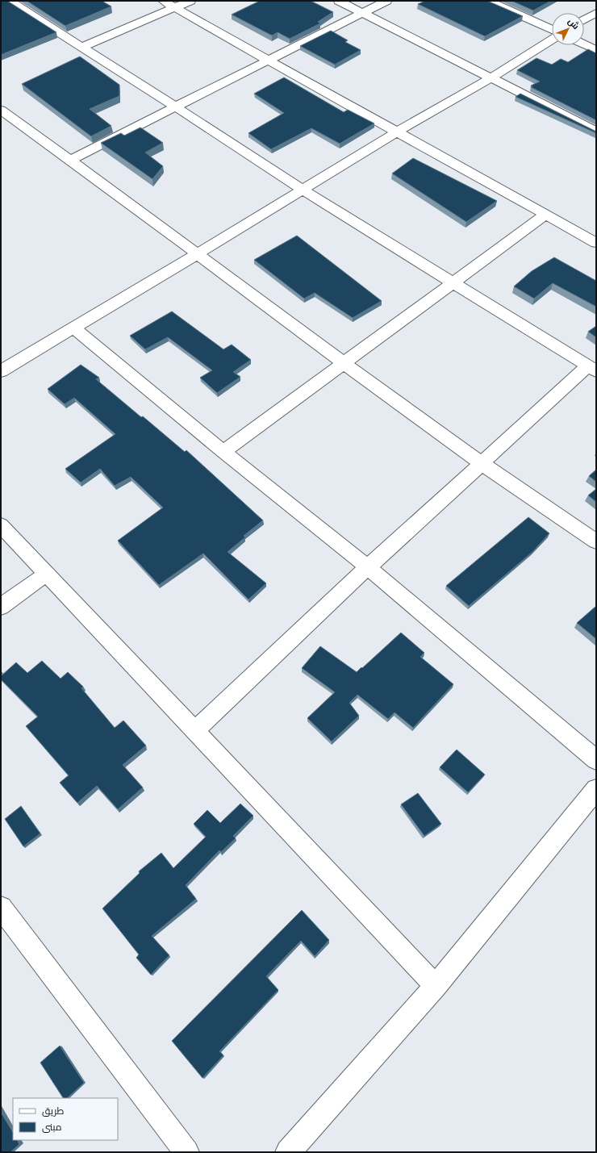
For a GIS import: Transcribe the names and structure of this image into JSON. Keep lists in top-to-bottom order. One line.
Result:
{"legend":["طريق","مبنى"],"north":"top right"}
